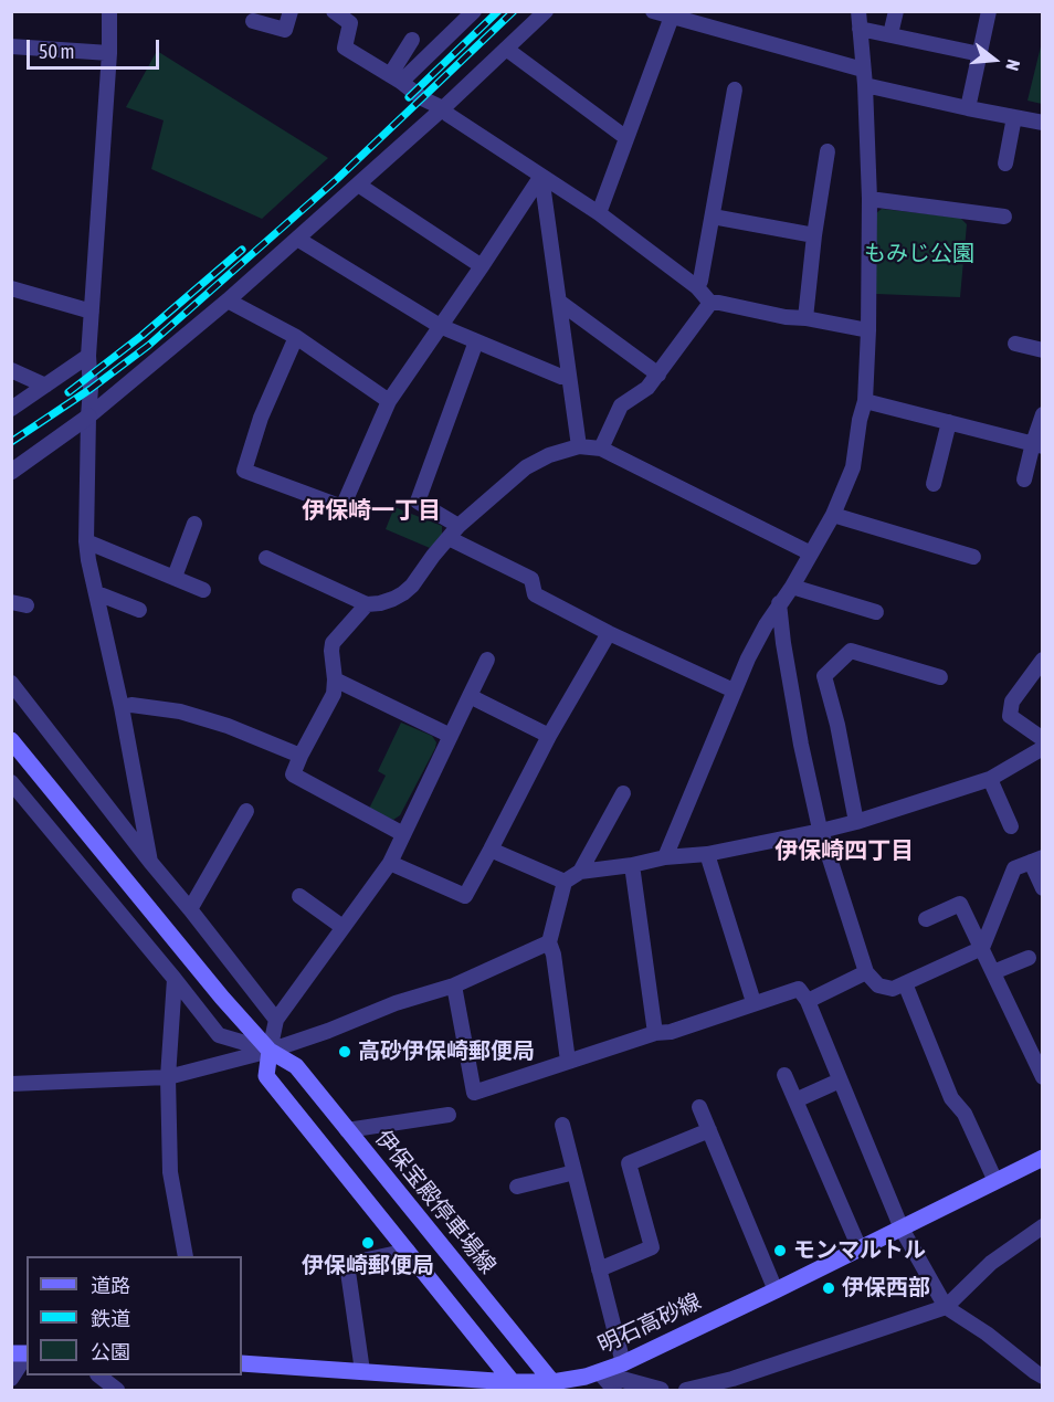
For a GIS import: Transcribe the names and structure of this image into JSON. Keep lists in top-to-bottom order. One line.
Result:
{"streets":{"main road":["伊保宝殿停車場線","明石高砂線"]},"crossings":[["伊保宝殿停車場線","明石高砂線"]],"districts":["伊保崎一丁目","伊保崎四丁目"],"parks":["もみじ公園"],"places":["高砂伊保崎郵便局","伊保崎郵便局","モンマルトル","伊保西部"],"legend":["道路","鉄道","公園"],"scale_bar":"50 m","north":"right"}
